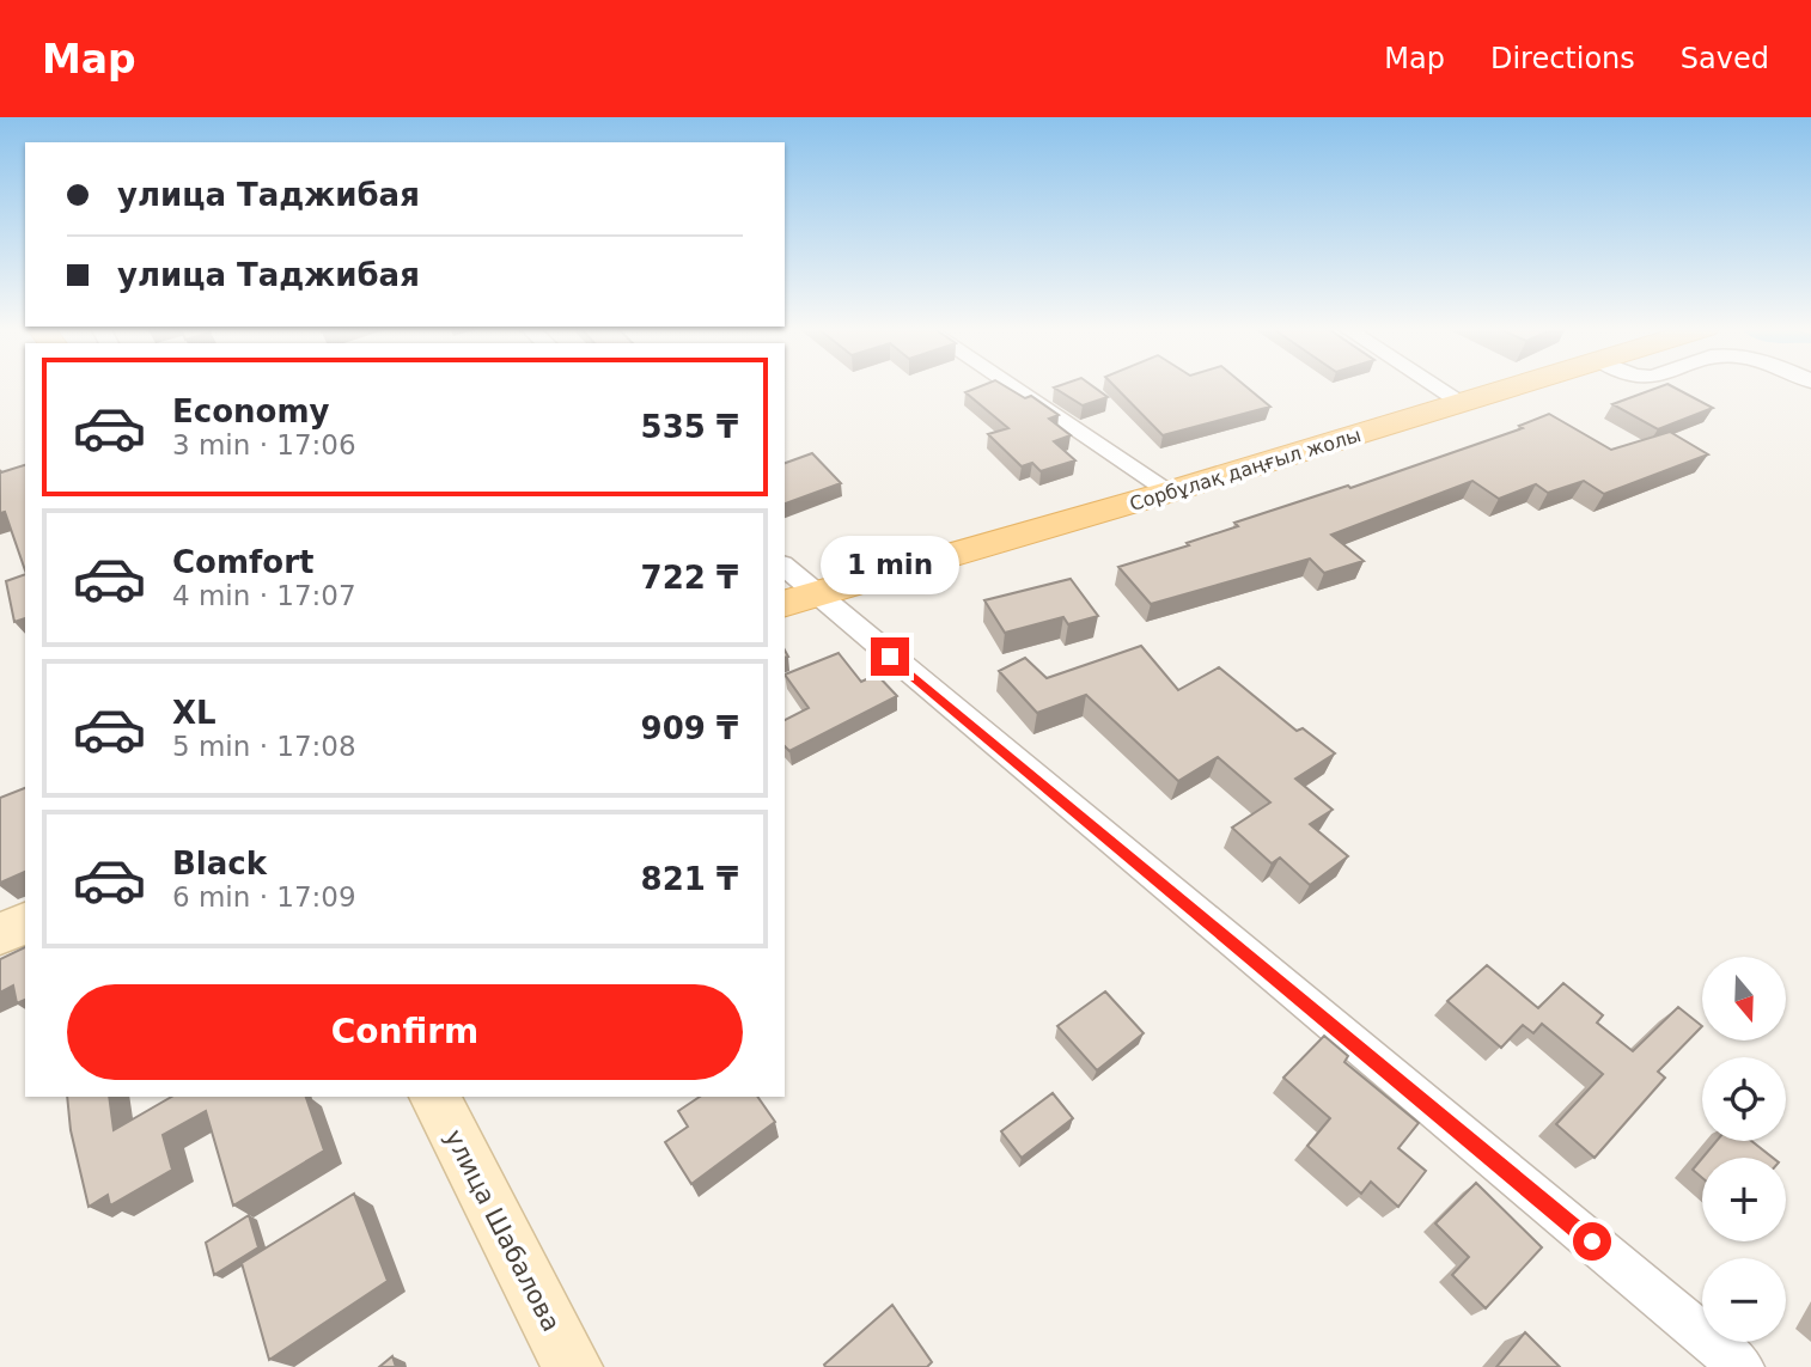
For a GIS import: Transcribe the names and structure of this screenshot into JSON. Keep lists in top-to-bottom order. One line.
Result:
{"streets":{"main road":["Сорбұлақ даңғыл жолы"],"street":["улица Шабалова"]},"north":"bottom","page":{"header":"Map","nav":["Map","Directions","Saved"],"banner":["улица Таджибая","улица Таджибая"],"list":[{"name":"Economy","note":"3 min · 17:06","value":"535 ₸"},{"name":"Comfort","note":"4 min · 17:07","value":"722 ₸"},{"name":"XL","note":"5 min · 17:08","value":"909 ₸"},{"name":"Black","note":"6 min · 17:09","value":"821 ₸"}],"bubble":"1 min","map_buttons":["+","−"],"buttons":"Confirm"}}
